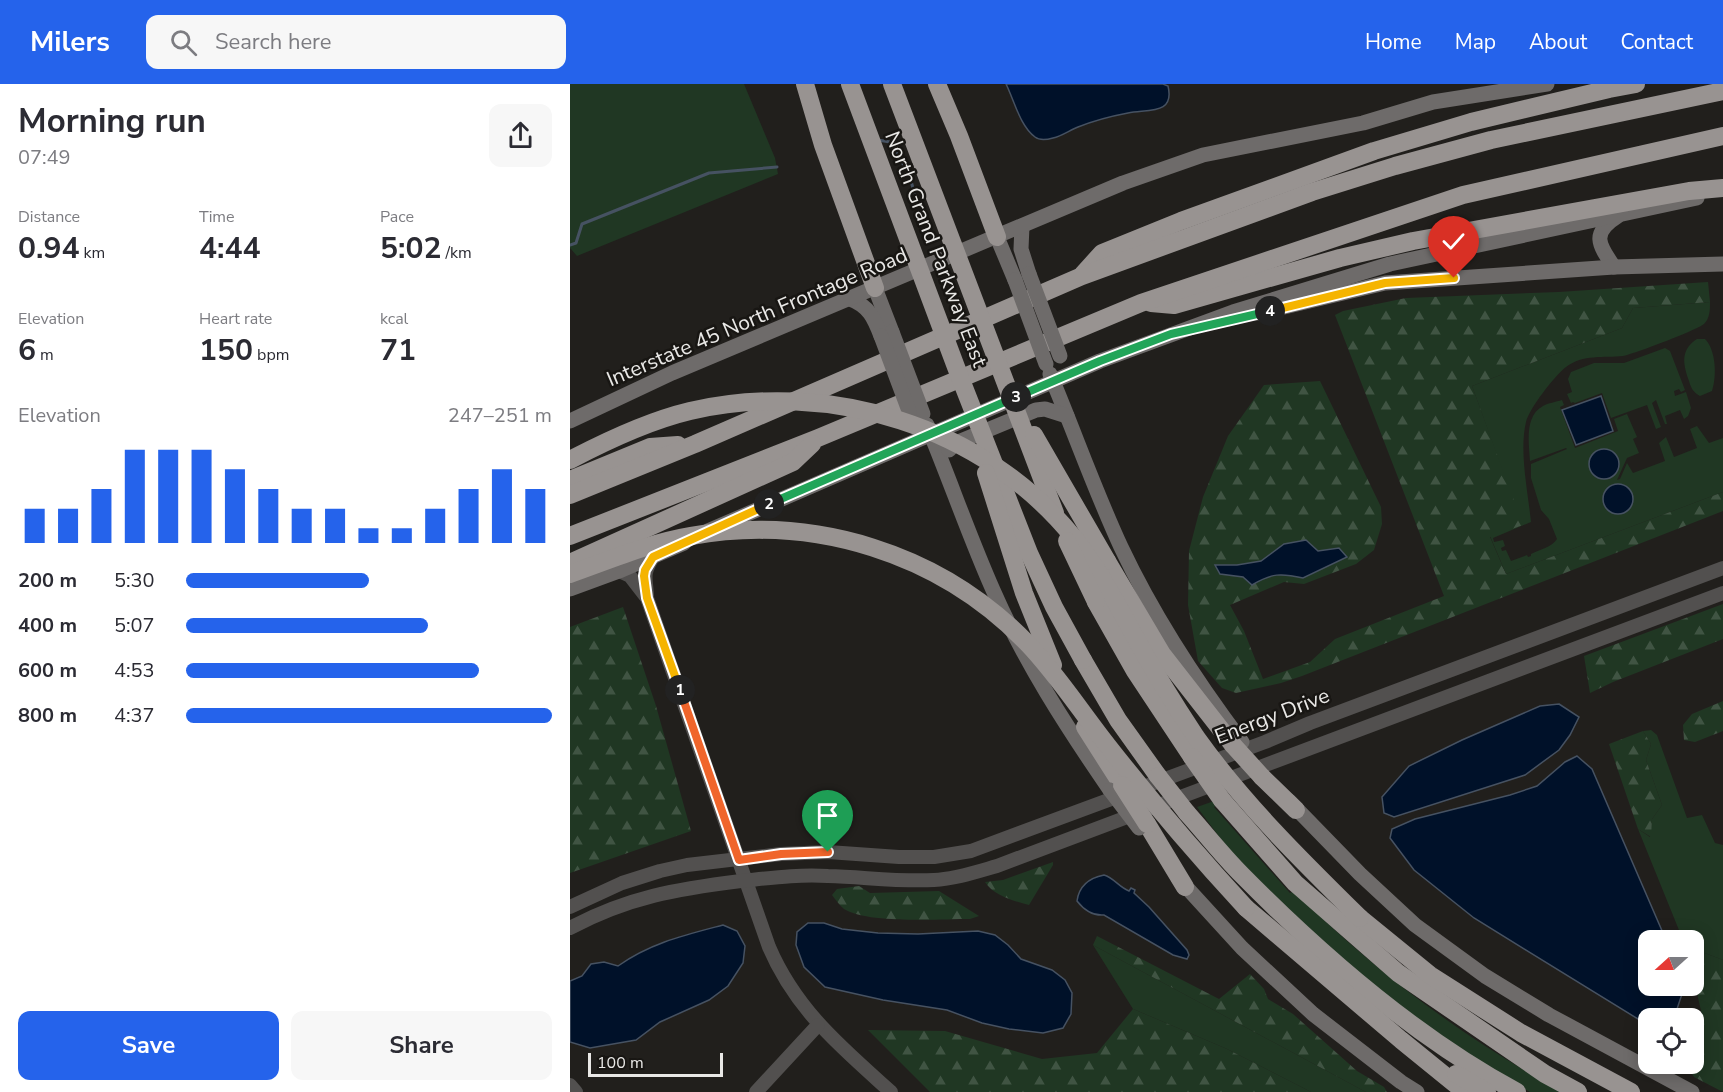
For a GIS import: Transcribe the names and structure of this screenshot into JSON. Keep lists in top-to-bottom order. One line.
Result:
{"streets":{"highway":["North Grand Parkway East"],"main road":["Interstate 45 North Frontage Road"],"street":["Energy Drive"]},"scale_bar":"100 m","north":"left","page":{"header":"Milers","search":"Search here","nav":["Home","Map","About","Contact"],"heading":["Morning run","07:49"],"stats":[["Distance","0.94 km"],["Time","4:44"],["Pace","5:02 /km"],["Elevation","6 m"],["Heart rate","150 bpm"],["kcal","71"]],"pins":["4","3","2","1"],"chart":["Elevation","247–251 m"],"list":[{"name":"200 m","note":"5:30"},{"name":"400 m","note":"5:07"},{"name":"600 m","note":"4:53"},{"name":"800 m","note":"4:37"}],"buttons":["Save","Share"],"scale":"100 m"}}
